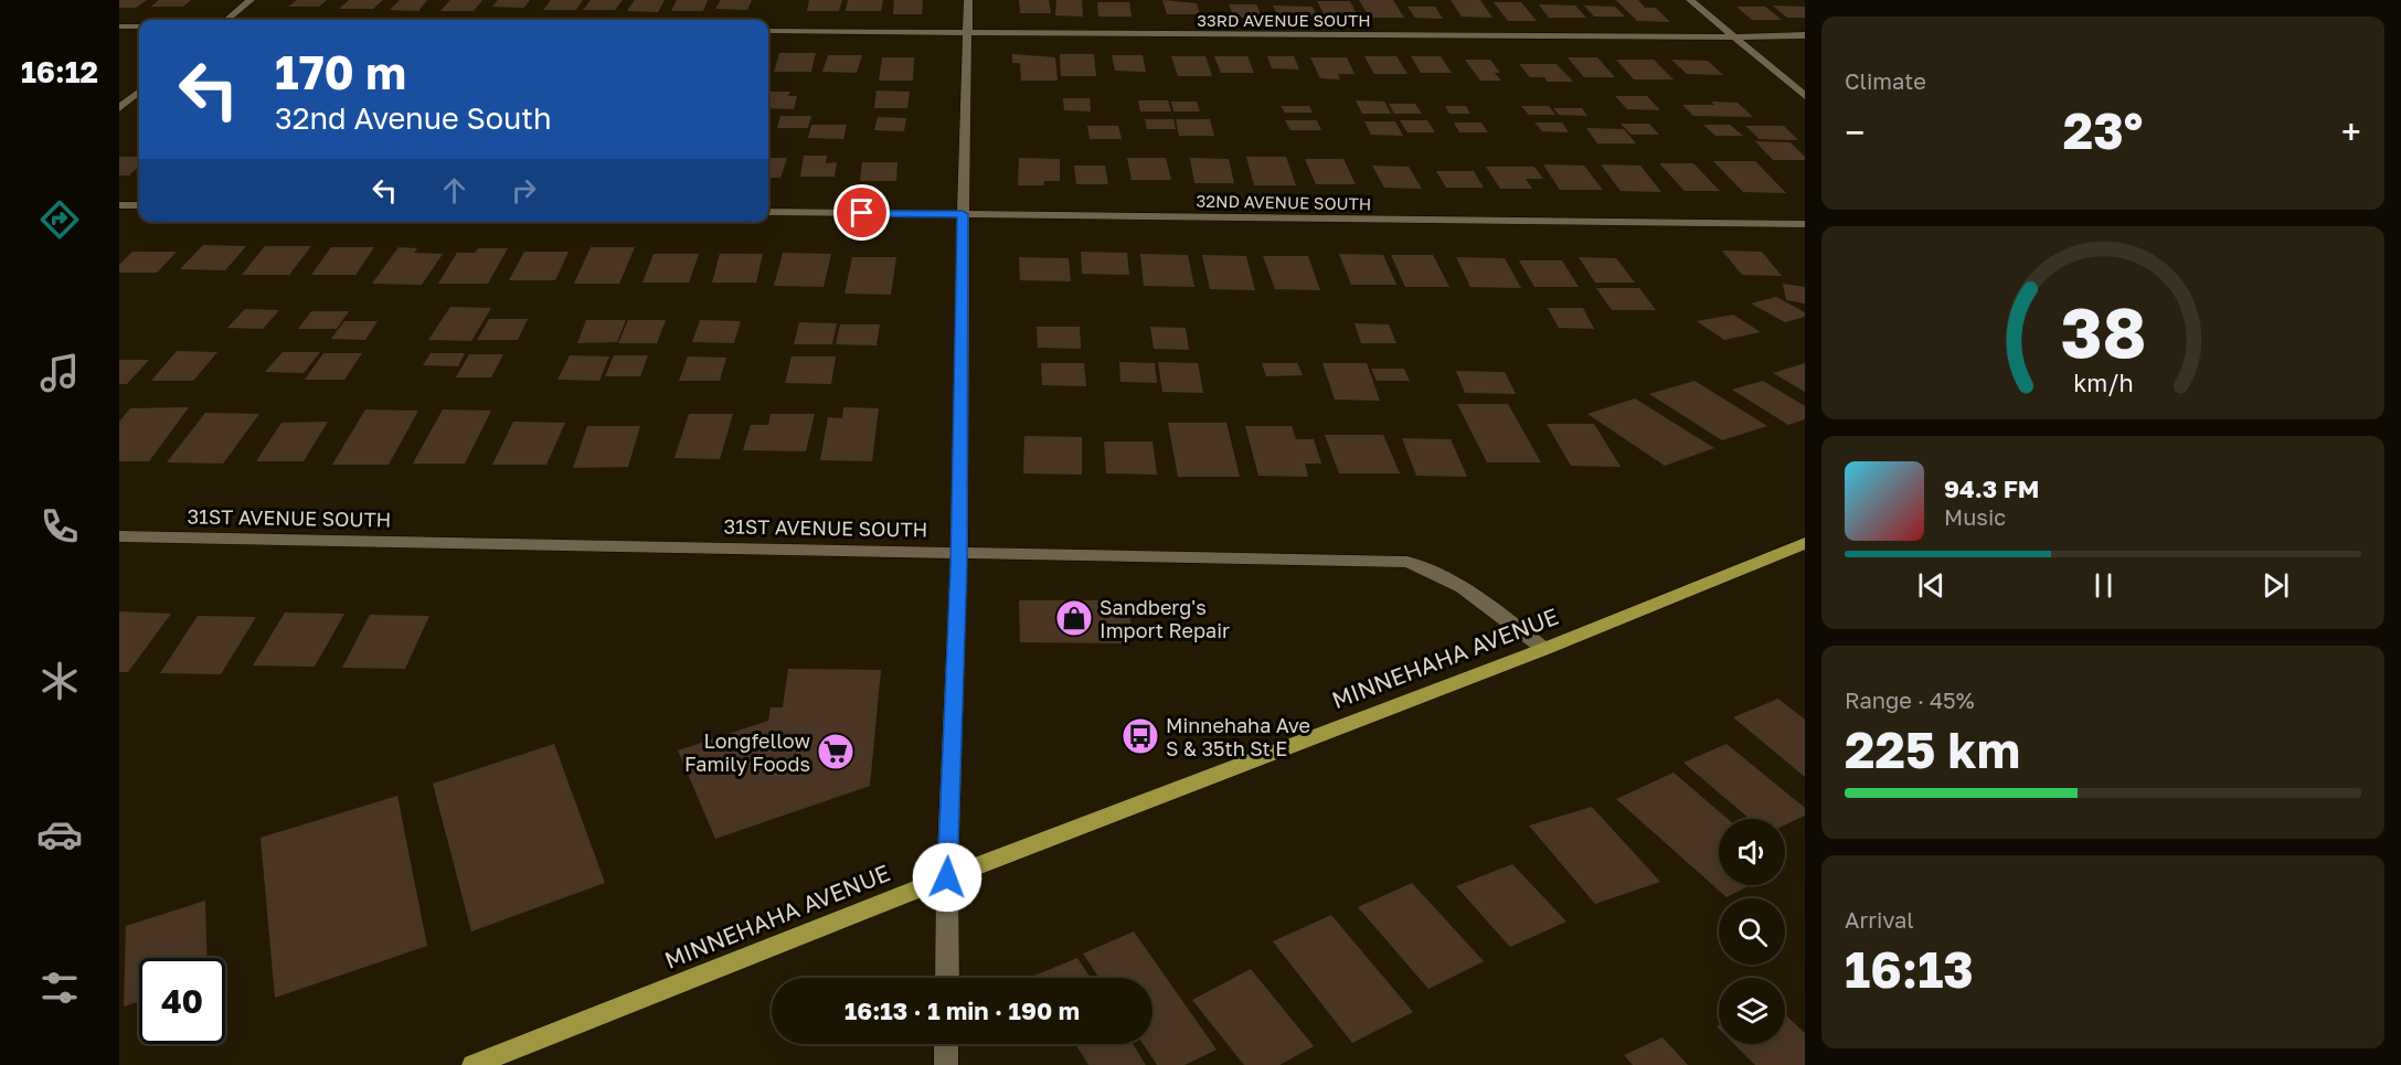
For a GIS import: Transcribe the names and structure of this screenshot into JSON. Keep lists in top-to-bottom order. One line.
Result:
{"streets":{"main road":["MINNEHAHA AVENUE"],"street":["33RD AVENUE SOUTH","32ND AVENUE SOUTH","31ST AVENUE SOUTH"]},"crossings":[["31ST AVENUE SOUTH","MINNEHAHA AVENUE"]],"places":{"shop":["Sandberg's Import Repair"],"bus stop":["Minnehaha Ave S & 35th St E"],"supermarket":["Longfellow Family Foods"]},"page":{"tabs":"16:12","tile":["Climate",["Range · 45%","225 km"],["Arrival","16:13"]],"turn":["170 m","32nd Avenue South"],"heat":["−","23°","+"],"song":["94.3 FM","Music"],"limit":"40","trip":"16:13 · 1 min · 190 m","gauge":["38","km/h"]}}
